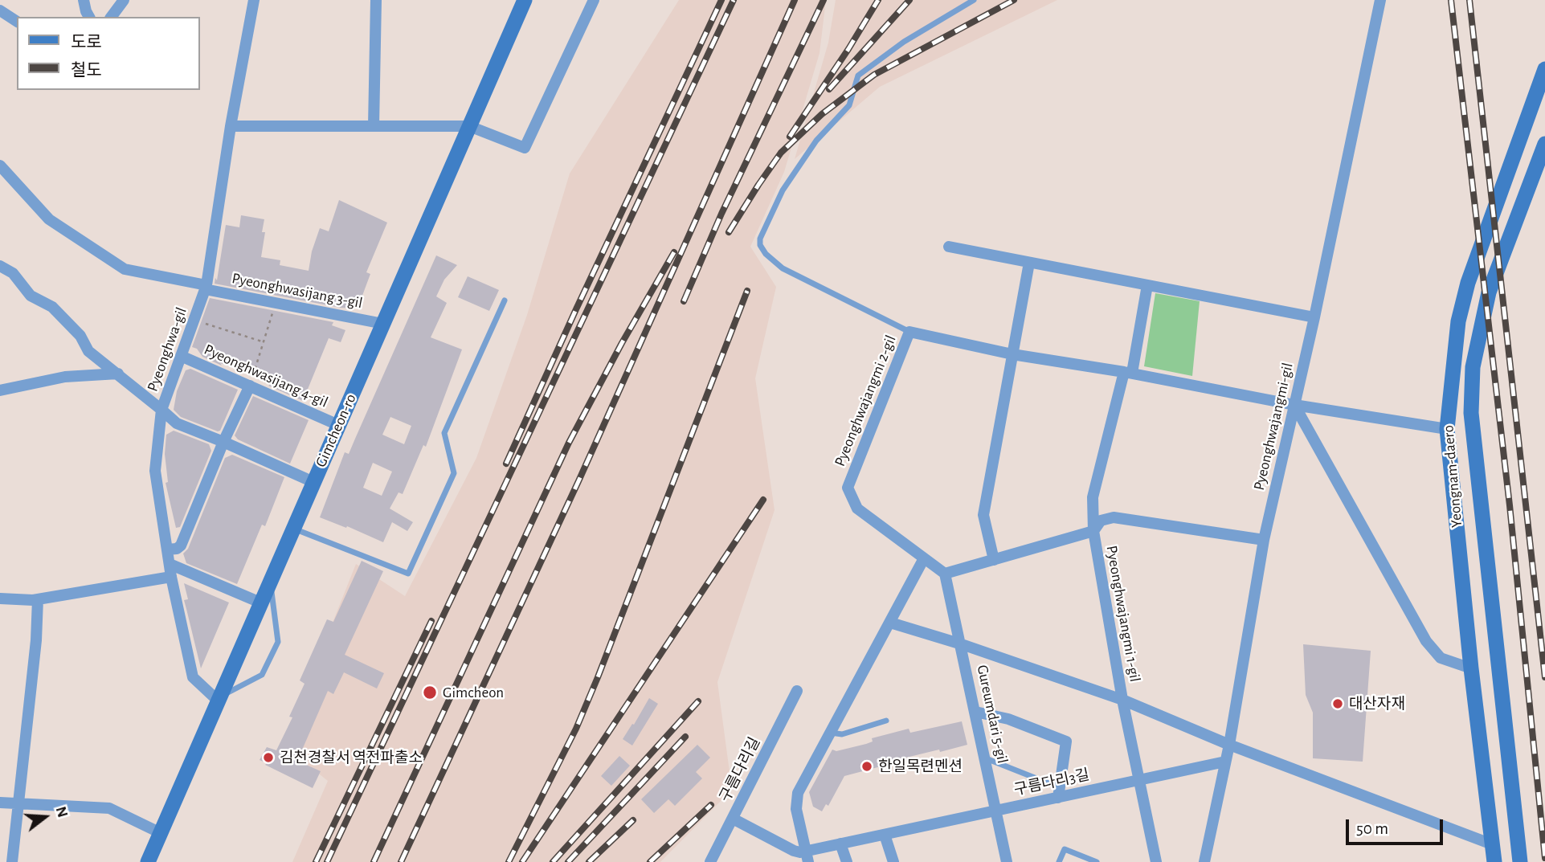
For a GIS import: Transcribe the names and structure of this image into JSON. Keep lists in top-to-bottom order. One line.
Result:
{"streets":{"main road":["Gimcheon-ro","Yeongnam-daero"],"street":["Pyeonghwasijang 3-gil","Pyeonghwa-gil","Pyeonghwasijang 4-gil","Pyeonghwajangmi 2-gil","Pyeonghwajangmi-gil","Pyeonghwajangmi 1-gil","Gureumdari 5-gil","구름다리길","구름다리3길"]},"crossings":[["Pyeonghwasijang 3-gil","Pyeonghwa-gil"],["Pyeonghwasijang 3-gil","Gimcheon-ro"],["Pyeonghwa-gil","Pyeonghwasijang 4-gil"],["Pyeonghwa-gil","Gimcheon-ro"],["Pyeonghwasijang 4-gil","Gimcheon-ro"],["Pyeonghwajangmi 2-gil","Gureumdari 5-gil"],["Pyeonghwajangmi-gil","구름다리3길"],["Pyeonghwajangmi 1-gil","구름다리3길"],["Gureumdari 5-gil","구름다리3길"],["구름다리길","구름다리3길"]],"places":["Gimcheon","대산자재","김천경찰서 역전파출소","한일목련멘션"],"legend":["도로","철도"],"scale_bar":"50 m","north":"right"}
